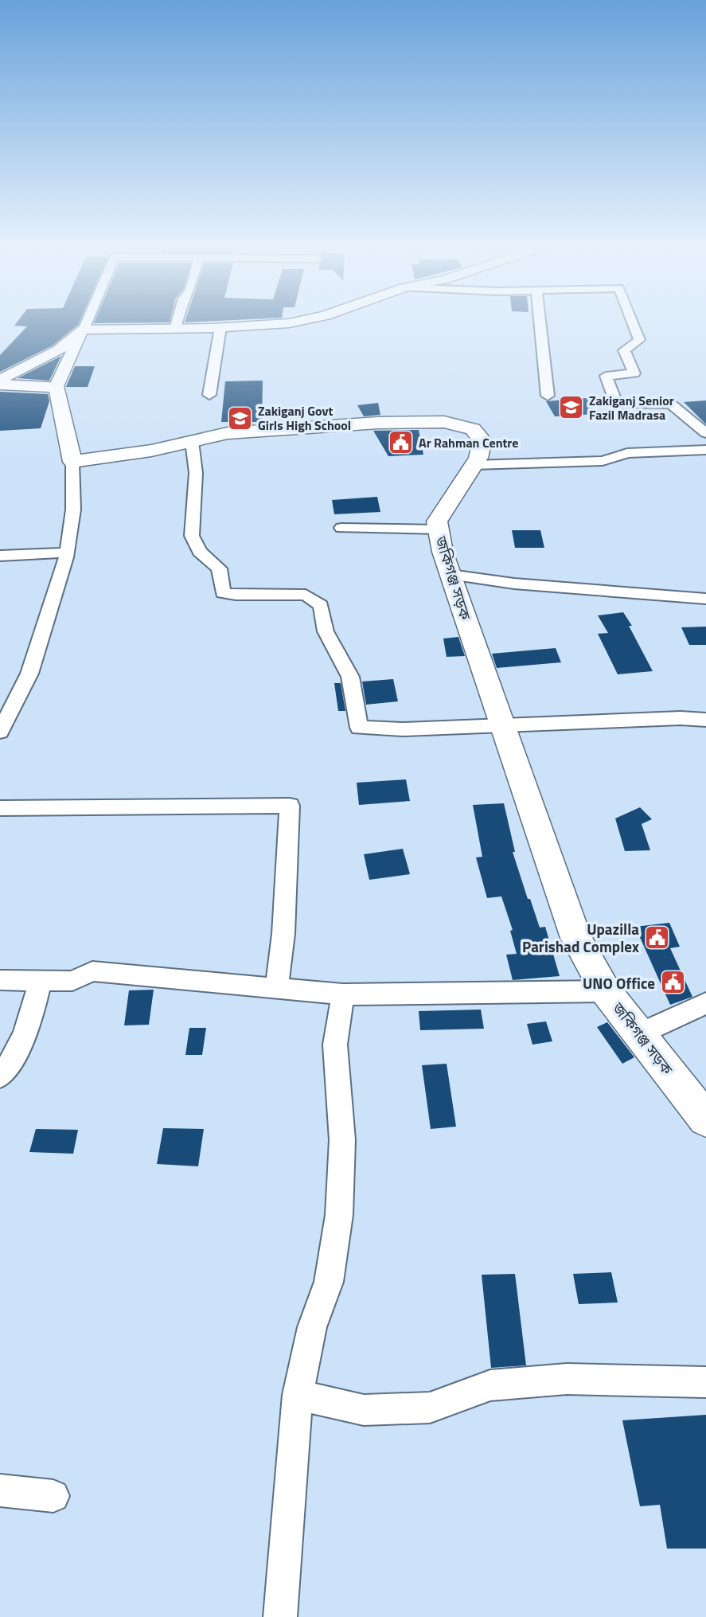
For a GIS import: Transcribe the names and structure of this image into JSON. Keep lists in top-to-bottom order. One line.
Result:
{"streets":{"main road":["জকিগঞ্জ সড়ক"]},"places":{"school or university":["Zakiganj Senior Fazil Madrasa","Zakiganj Govt Girls High School"],"public building":["Ar Rahman Centre","Upazilla Parishad Complex","UNO Office"]}}
